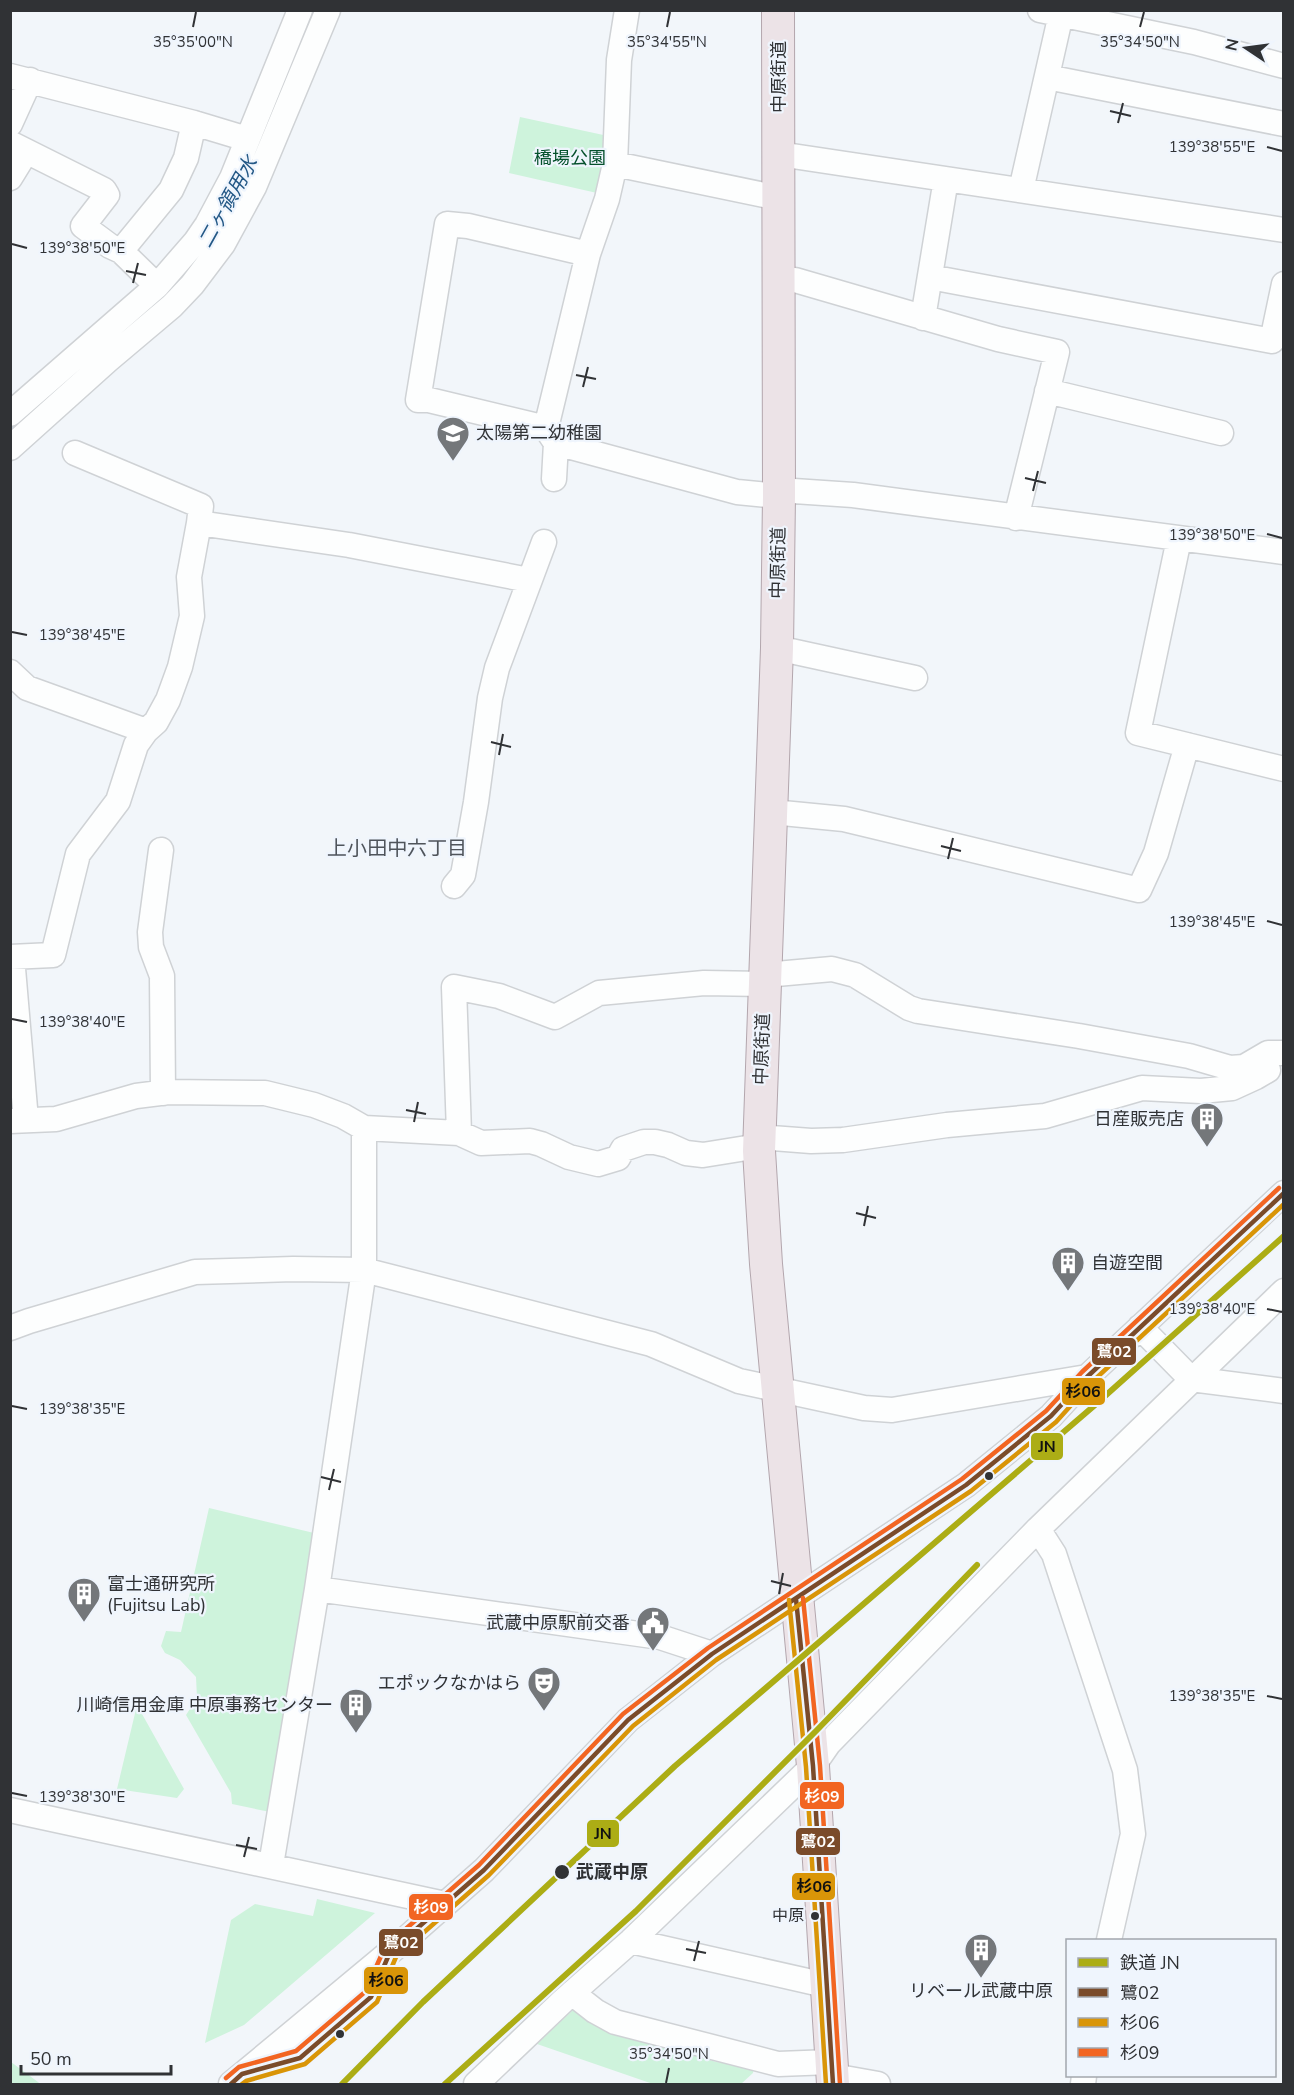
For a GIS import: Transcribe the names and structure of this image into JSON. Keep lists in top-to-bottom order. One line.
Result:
{"streets":{"main road":["中原街道"]},"districts":["上小田中六丁目"],"water":["二ヶ領用水"],"parks":["橋場公園"],"places":{"school or university":["太陽第二幼稚園"],"building":["日産販売店","自遊空間","富士通研究所 (Fujitsu Lab)","川崎信用金庫 中原事務センター","リベール武蔵中原"],"public building":["武蔵中原駅前交番"],"theatre":["エポックなかはら"],"other":["武蔵中原","中原"]},"lines":["transit line 杉09","transit line 鷺02","transit line 杉06","rail line JN"],"legend":["鉄道 JN","鷺02","杉06","杉09"],"scale_bar":"50 m","north":"left","coordinates":["35°34'55\"N","35°34'50\"N","35°35'00\"N","139°38'55\"E","139°38'50\"E","139°38'45\"E","139°38'40\"E","139°38'35\"E","139°38'30\"E"]}
